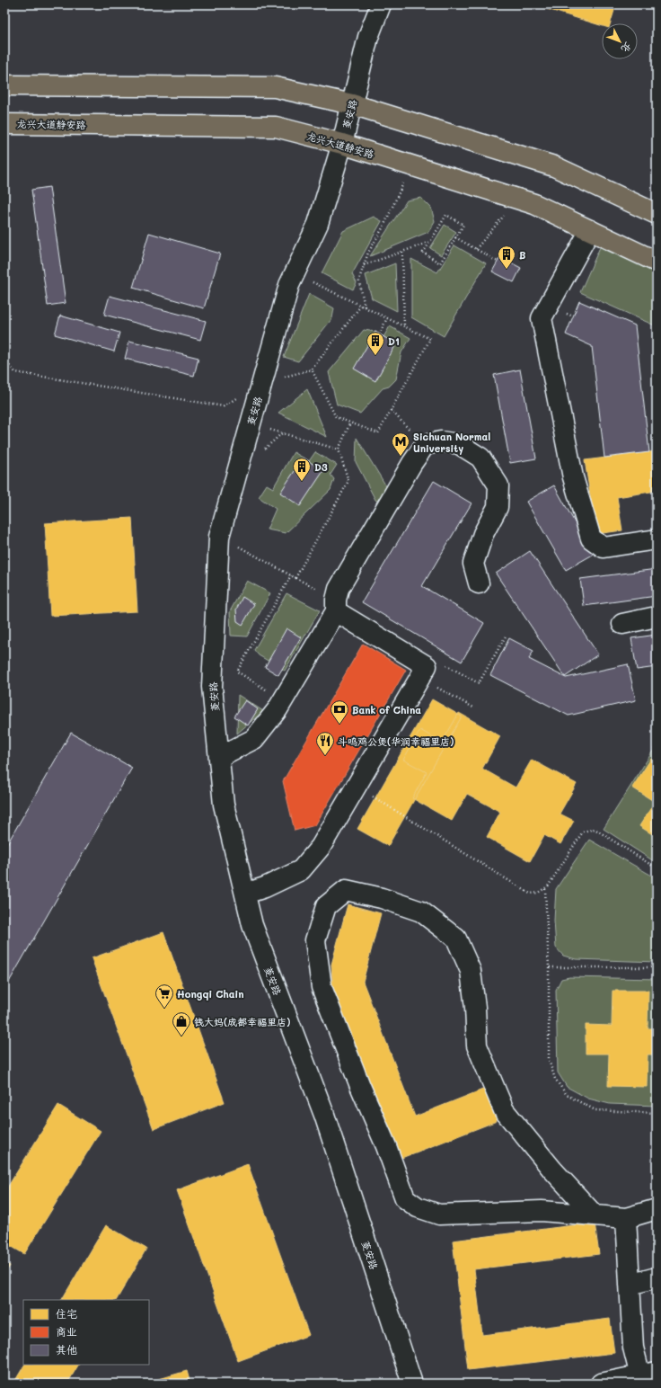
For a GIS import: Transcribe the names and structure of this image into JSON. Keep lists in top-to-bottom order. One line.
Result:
{"streets":{"main road":["龙兴大道静安路"],"street":["菱安路"]},"crossings":[["菱安路","龙兴大道静安路"]],"places":{"building":["B","D1","D3"],"metro station":["Sichuan Normal University"],"bank":["Bank of China"],"restaurant":["斗鸣鸡公煲(华润幸福里店)"],"supermarket":["Hongqi Chain"],"shop":["钱大妈(成都幸福里店)"]},"legend":["住宅","商业","其他"],"north":"bottom right"}
